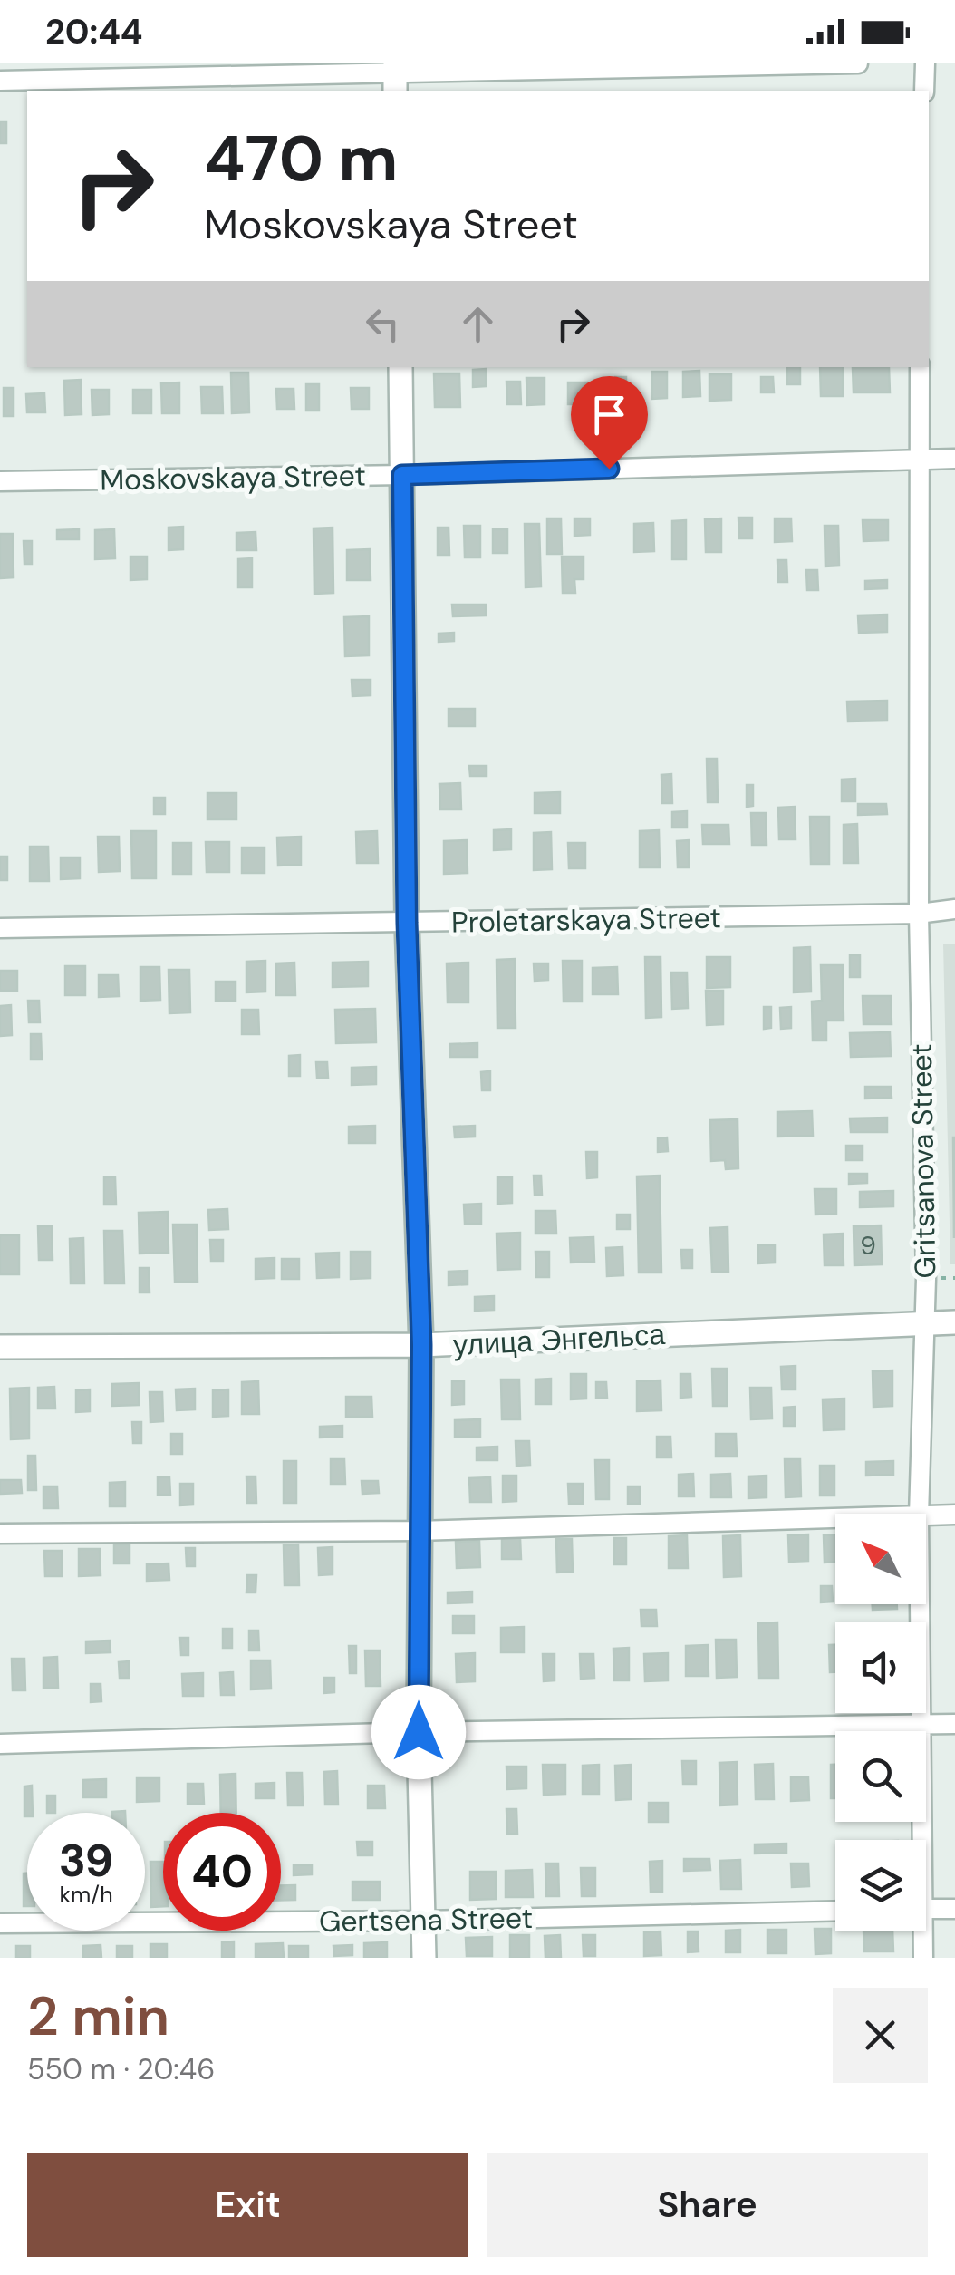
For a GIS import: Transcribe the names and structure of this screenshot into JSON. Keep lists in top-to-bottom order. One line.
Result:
{"streets":{"street":["Moskovskaya Street","Proletarskaya Street","Gritsanova Street","улица Энгельса","Gertsena Street"]},"crossings":[["Moskovskaya Street","Gritsanova Street"],["Proletarskaya Street","Gritsanova Street"],["Gritsanova Street","улица Энгельса"]],"house_numbers":["9"],"north":"top left","page":{"status":"20:44","turn":["470 m","Moskovskaya Street"],"speed":"39 km/h","limit":"40","heading":["2 min","550 m · 20:46"],"buttons":["Exit","Share"]}}
